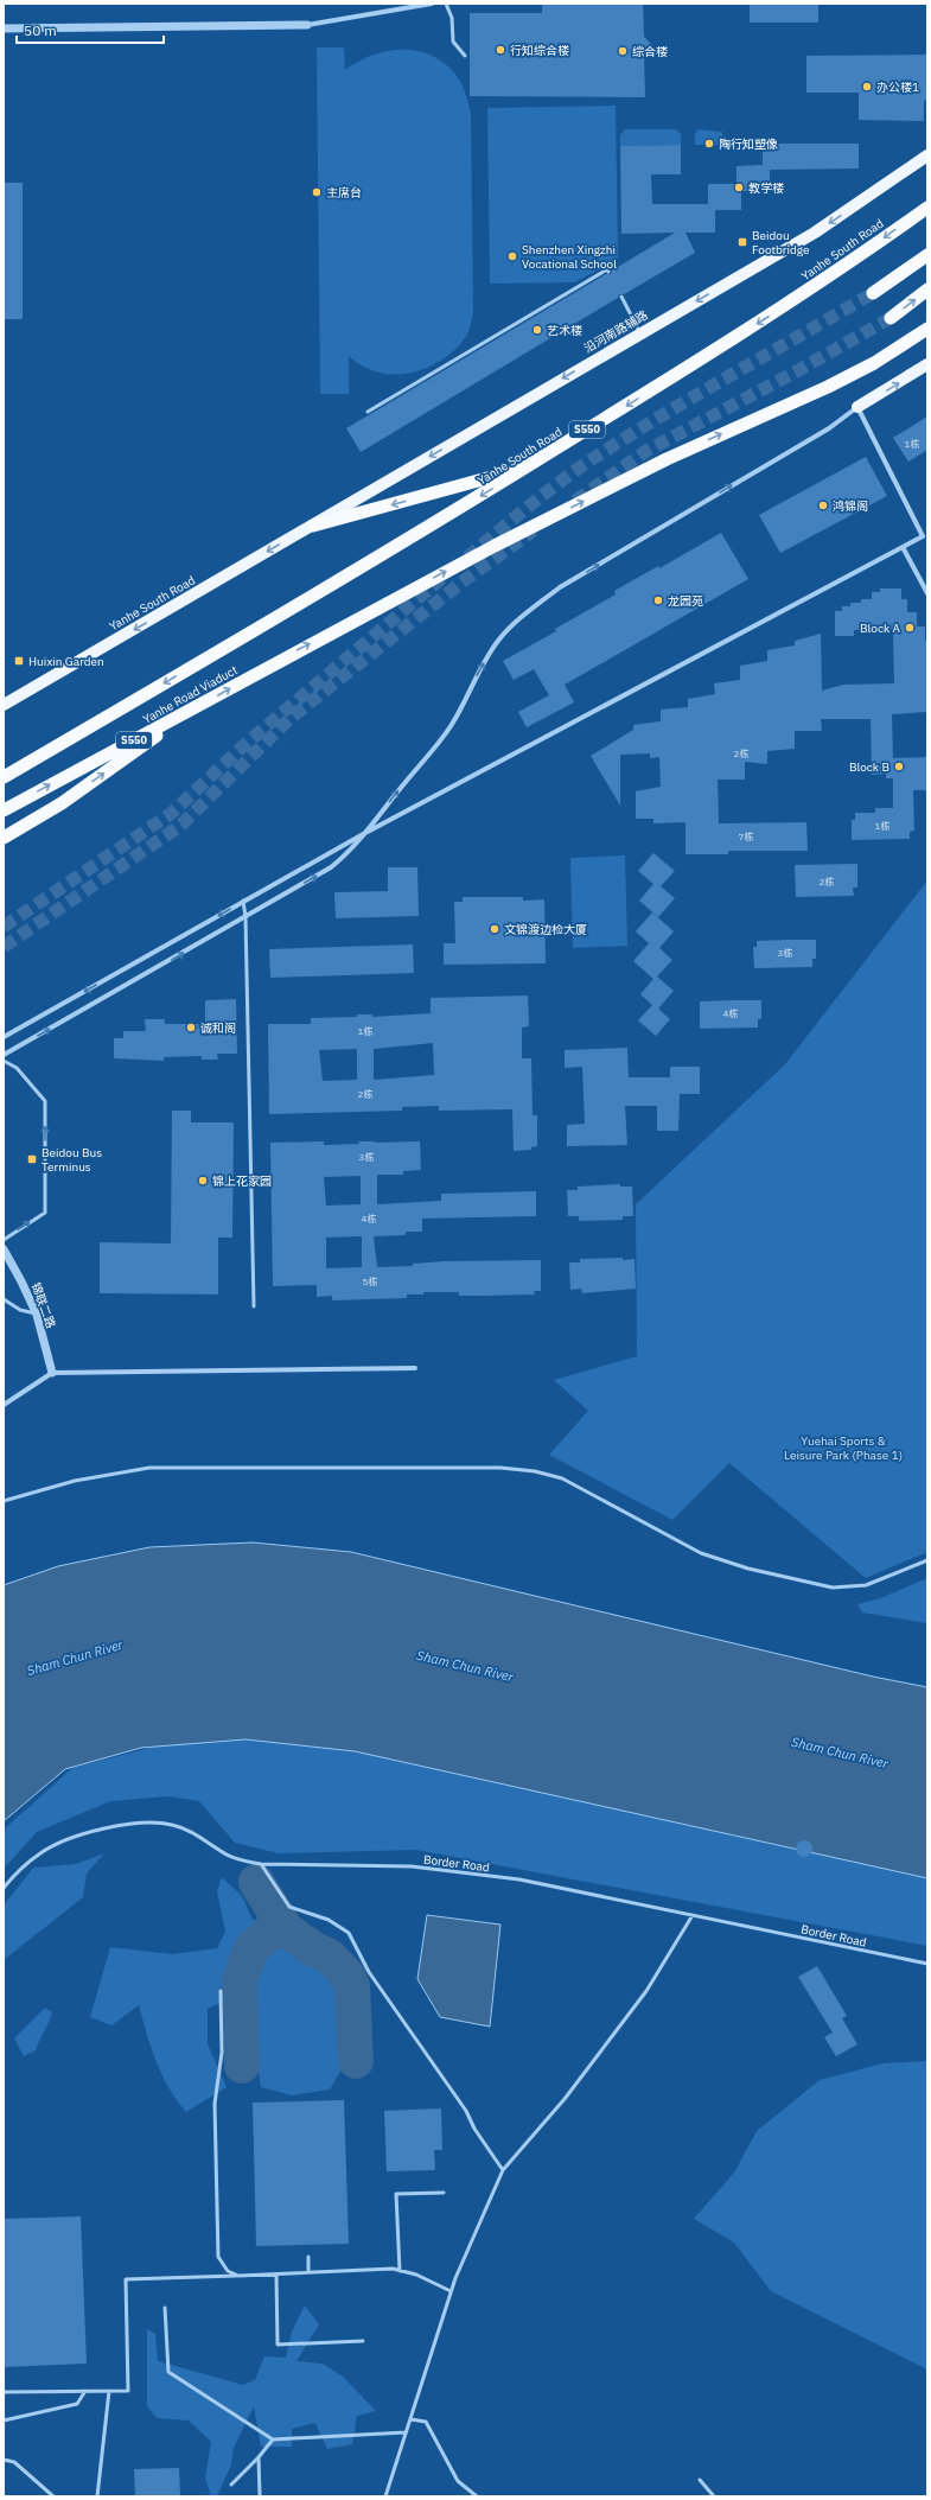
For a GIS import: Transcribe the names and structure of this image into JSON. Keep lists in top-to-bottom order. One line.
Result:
{"streets":{"highway":["Yanhe South Road","S550","Yanhe Road Viaduct"],"main road":["沿河南路辅路"],"street":["锦联二路"],"lane":["Border Road"]},"crossings":[["Yanhe South Road","沿河南路辅路"],["Yanhe South Road","Yanhe Road Viaduct"],["S550","Yanhe Road Viaduct"]],"one_way":["沿河南路辅路"],"water":["Sham Chun River"],"parks":["Yuehai Sports & Leisure Park (Phase 1)"],"places":{"other":["行知综合楼","综合楼","办公楼1","陶行知塑像","教学楼","主席台","Shenzhen Xingzhi Vocational School","艺术楼","鸿锦阁","龙园苑","Block A","Block B","文锦渡边检大厦","诚和阁","锦上花家园"],"transit":["Beidou Footbridge","Huixin Garden","Beidou Bus Terminus"]},"house_numbers":["1栋","2栋","1栋","7栋","2栋","3栋","4栋","1栋","2栋","3栋","4栋","5栋"],"scale_bar":"50 m"}
